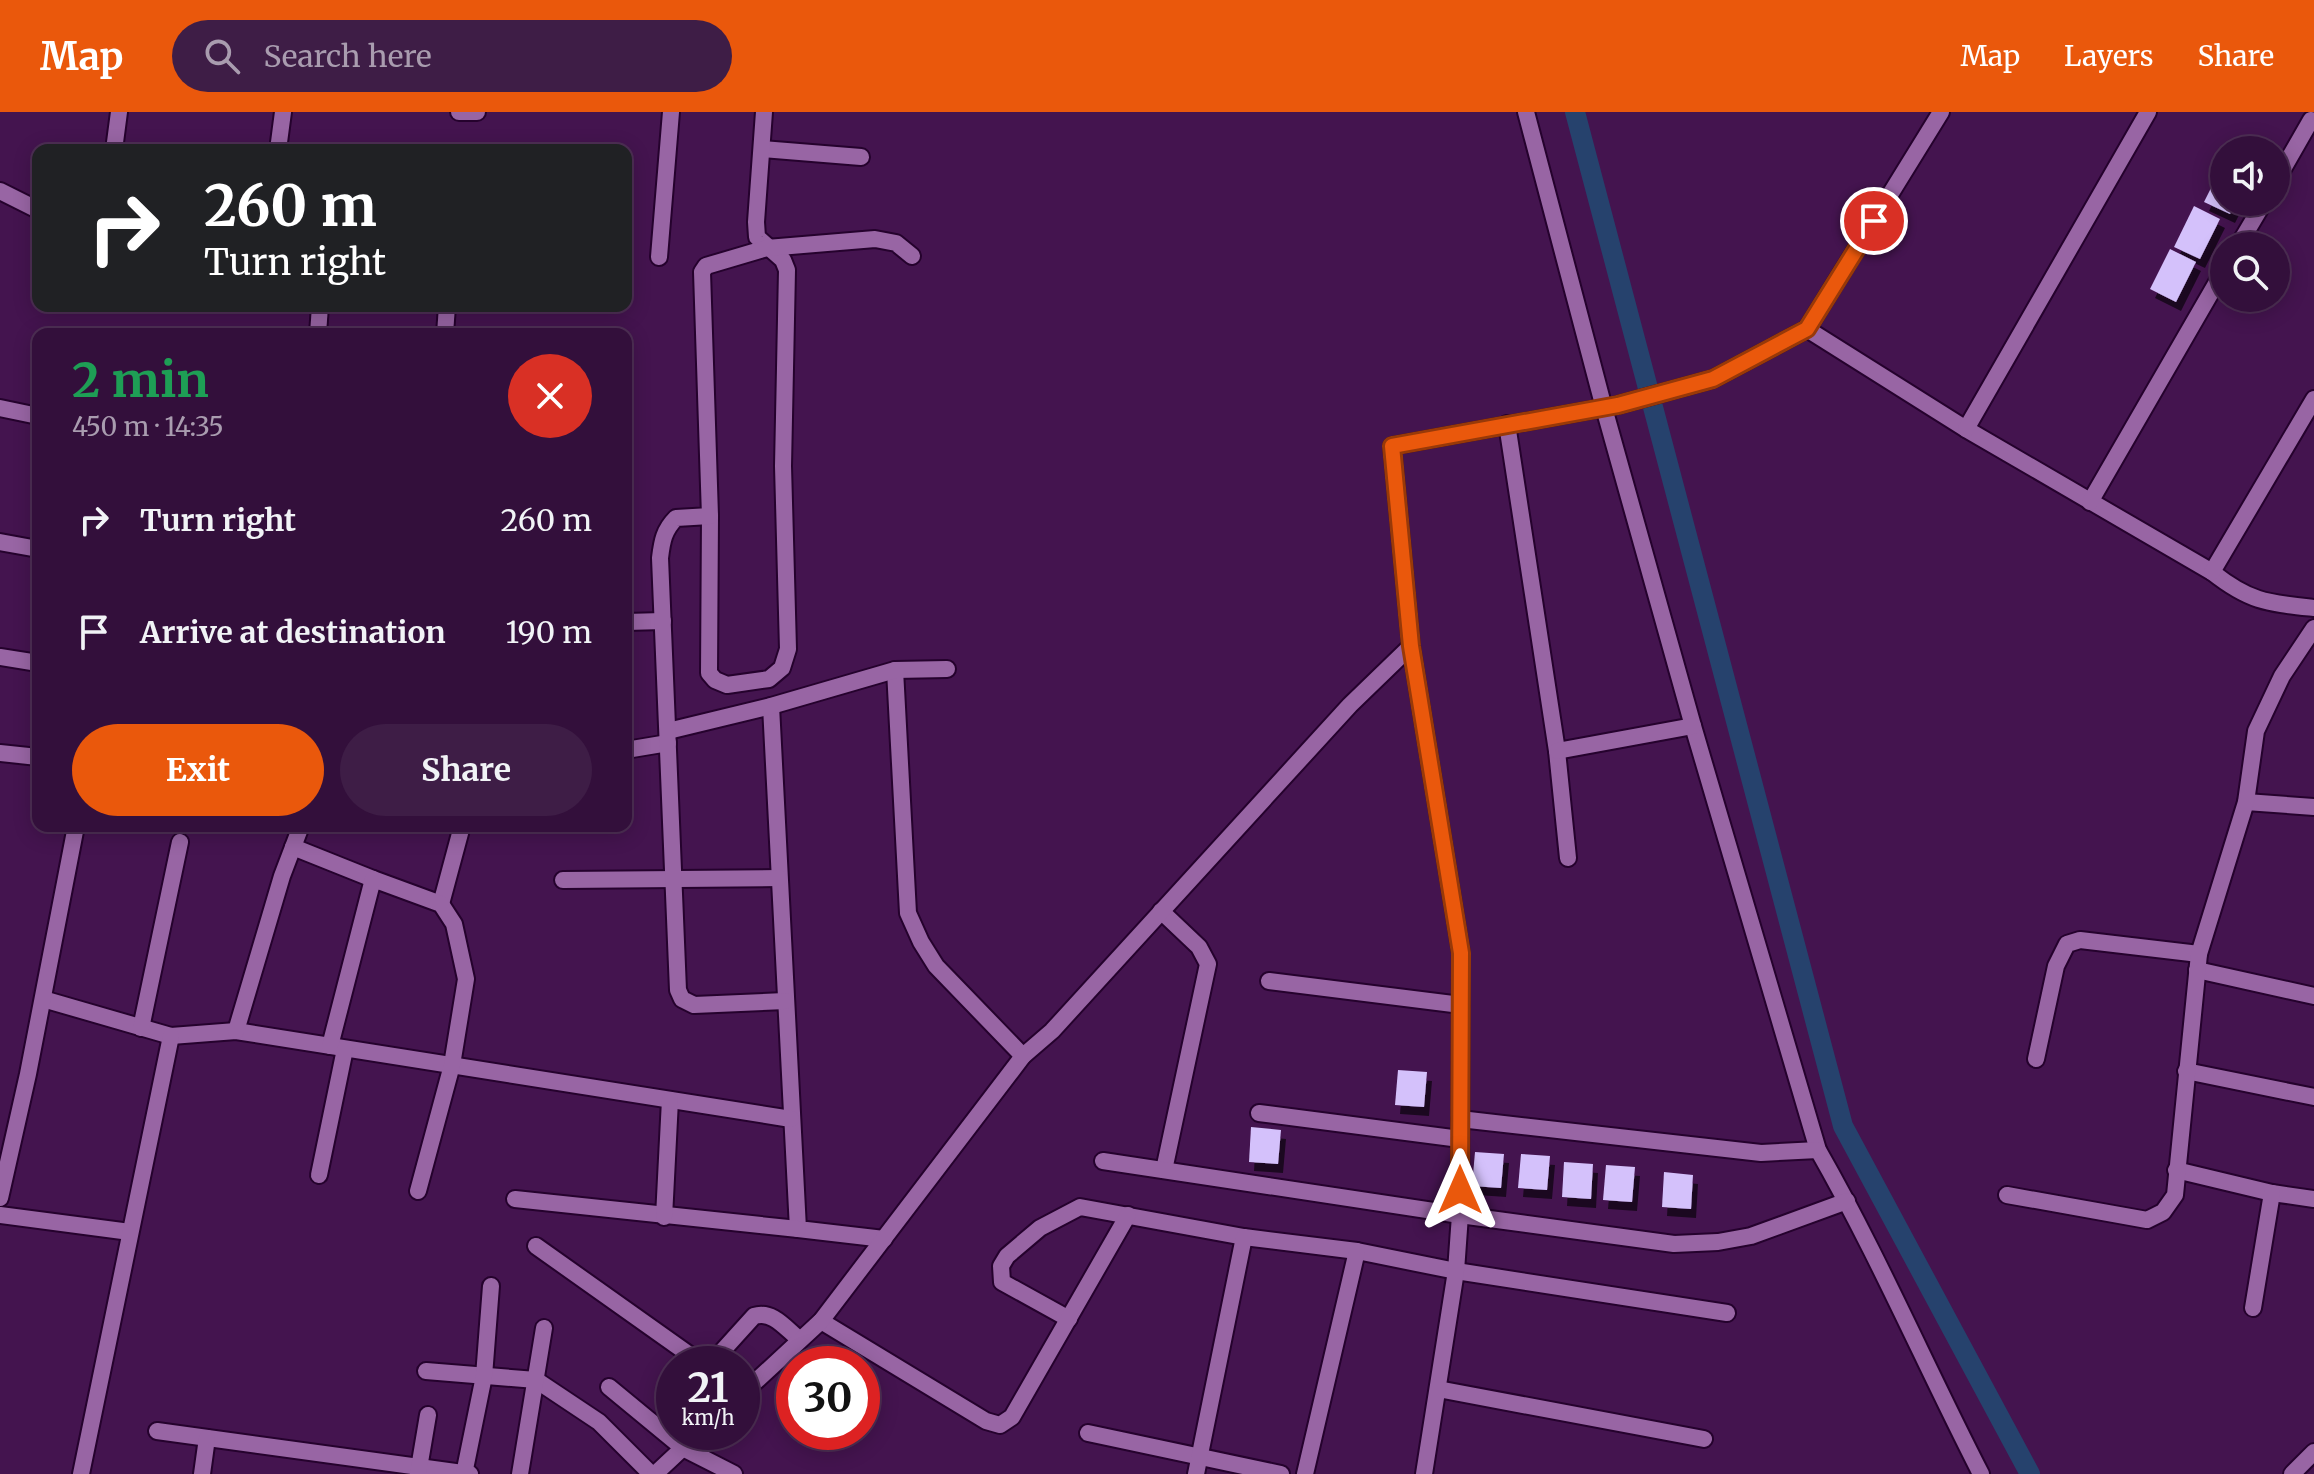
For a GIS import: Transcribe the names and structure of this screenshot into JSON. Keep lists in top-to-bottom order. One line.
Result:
{"page":{"header":"Map","search":"Search here","nav":["Map","Layers","Share"],"turn":["260 m","Turn right"],"heading":["2 min","450 m · 14:35"],"list":[{"name":"Turn right","value":"260 m"},{"name":"Arrive at destination","value":"190 m"}],"buttons":["Exit","Share"],"speed":"21 km/h","limit":"30"}}
